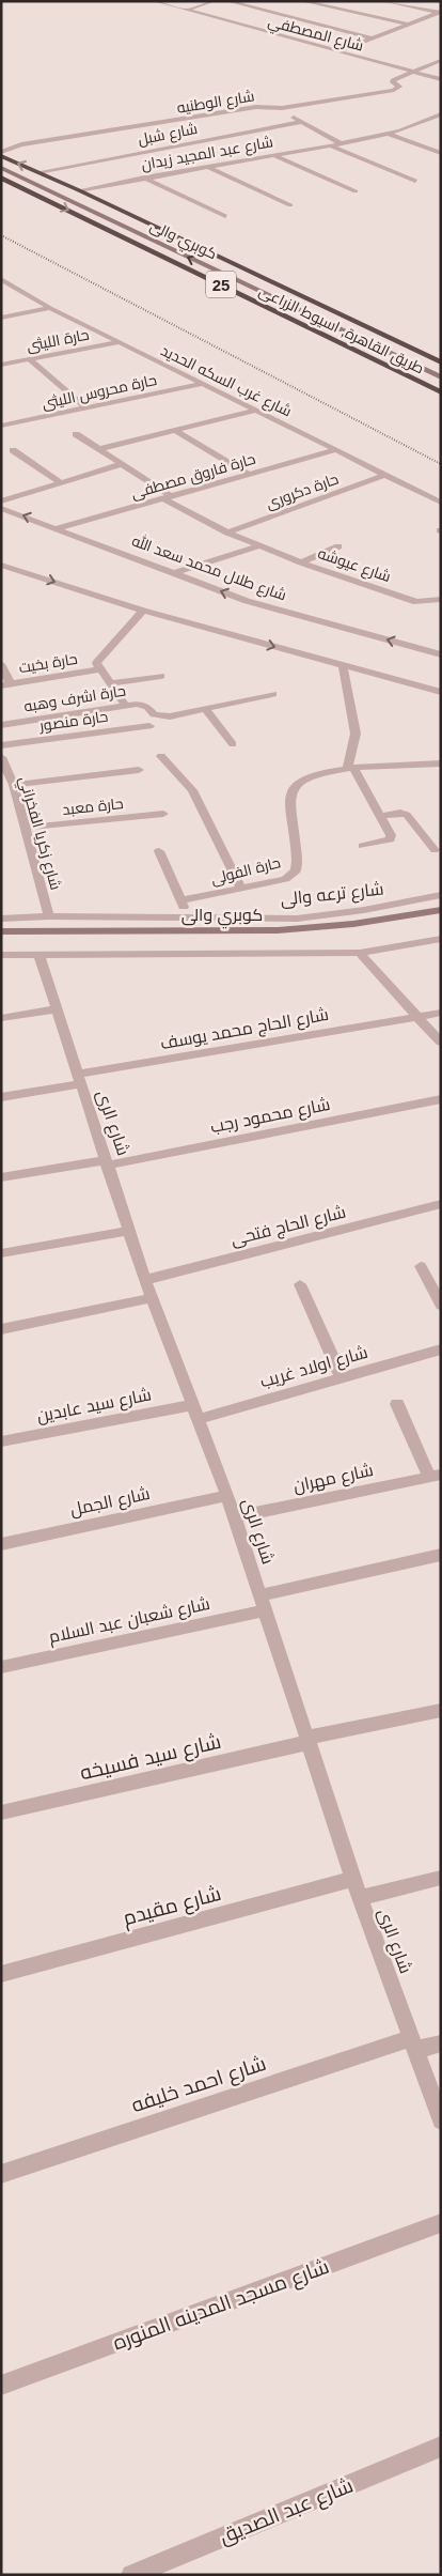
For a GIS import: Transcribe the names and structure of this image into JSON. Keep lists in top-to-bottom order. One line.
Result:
{"streets":{"highway":["25","طريق القاهرة, اسيوط الزراعى"],"main road":["كوبري والى"],"street":["شارع المصطفي","شارع الوطنيه","شارع شبل","شارع عبد المجيد زيدان","حارة الليثى","شارع غرب السكه الحديد","حارة محروس الليثى","حارة فاروق مصطفى","حارة دكرورى","شارع عيوشه","شارع طلال محمد سعد الله","حارة بخيت","حارة اشرف وهبه","حارة منصور","حارة معبد","شارع زكريا الفخراني","حارة الفولى","شارع ترعه والى","شارع الحاج محمد يوسف","شارع محمود رجب","شارع الرى","شارع الحاج فتحى","شارع اولاد غريب","شارع سيد عابدين","شارع مهران","شارع الجمل","شارع شعبان عبد السلام","شارع سيد فسيخه","شارع مقيدم","شارع احمد خليفه","شارع مسجد المدينه المنوره","شارع عبد الصديق"]},"crossings":[["شارع المصطفي","شارع الوطنيه"],["شارع شبل","طريق القاهرة, اسيوط الزراعى"],["شارع عبد المجيد زيدان","طريق القاهرة, اسيوط الزراعى"],["حارة الليثى","شارع غرب السكه الحديد"],["شارع غرب السكه الحديد","حارة محروس الليثى"],["شارع غرب السكه الحديد","حارة فاروق مصطفى"],["شارع غرب السكه الحديد","حارة دكرورى"],["حارة فاروق مصطفى","شارع عيوشه"],["حارة فاروق مصطفى","شارع طلال محمد سعد الله"],["حارة دكرورى","شارع عيوشه"],["حارة معبد","شارع زكريا الفخراني"],["شارع زكريا الفخراني","شارع ترعه والى"],["شارع الحاج محمد يوسف","شارع الرى"],["شارع محمود رجب","شارع الرى"],["شارع الرى","شارع الحاج فتحى"],["شارع الرى","شارع اولاد غريب"],["شارع الرى","شارع سيد عابدين"],["شارع الرى","شارع مهران"],["شارع الرى","شارع الجمل"],["شارع الرى","شارع شعبان عبد السلام"],["شارع الرى","شارع سيد فسيخه"],["شارع الرى","شارع مقيدم"],["شارع الرى","شارع احمد خليفه"],["شارع اولاد غريب","شارع سيد عابدين"]]}
